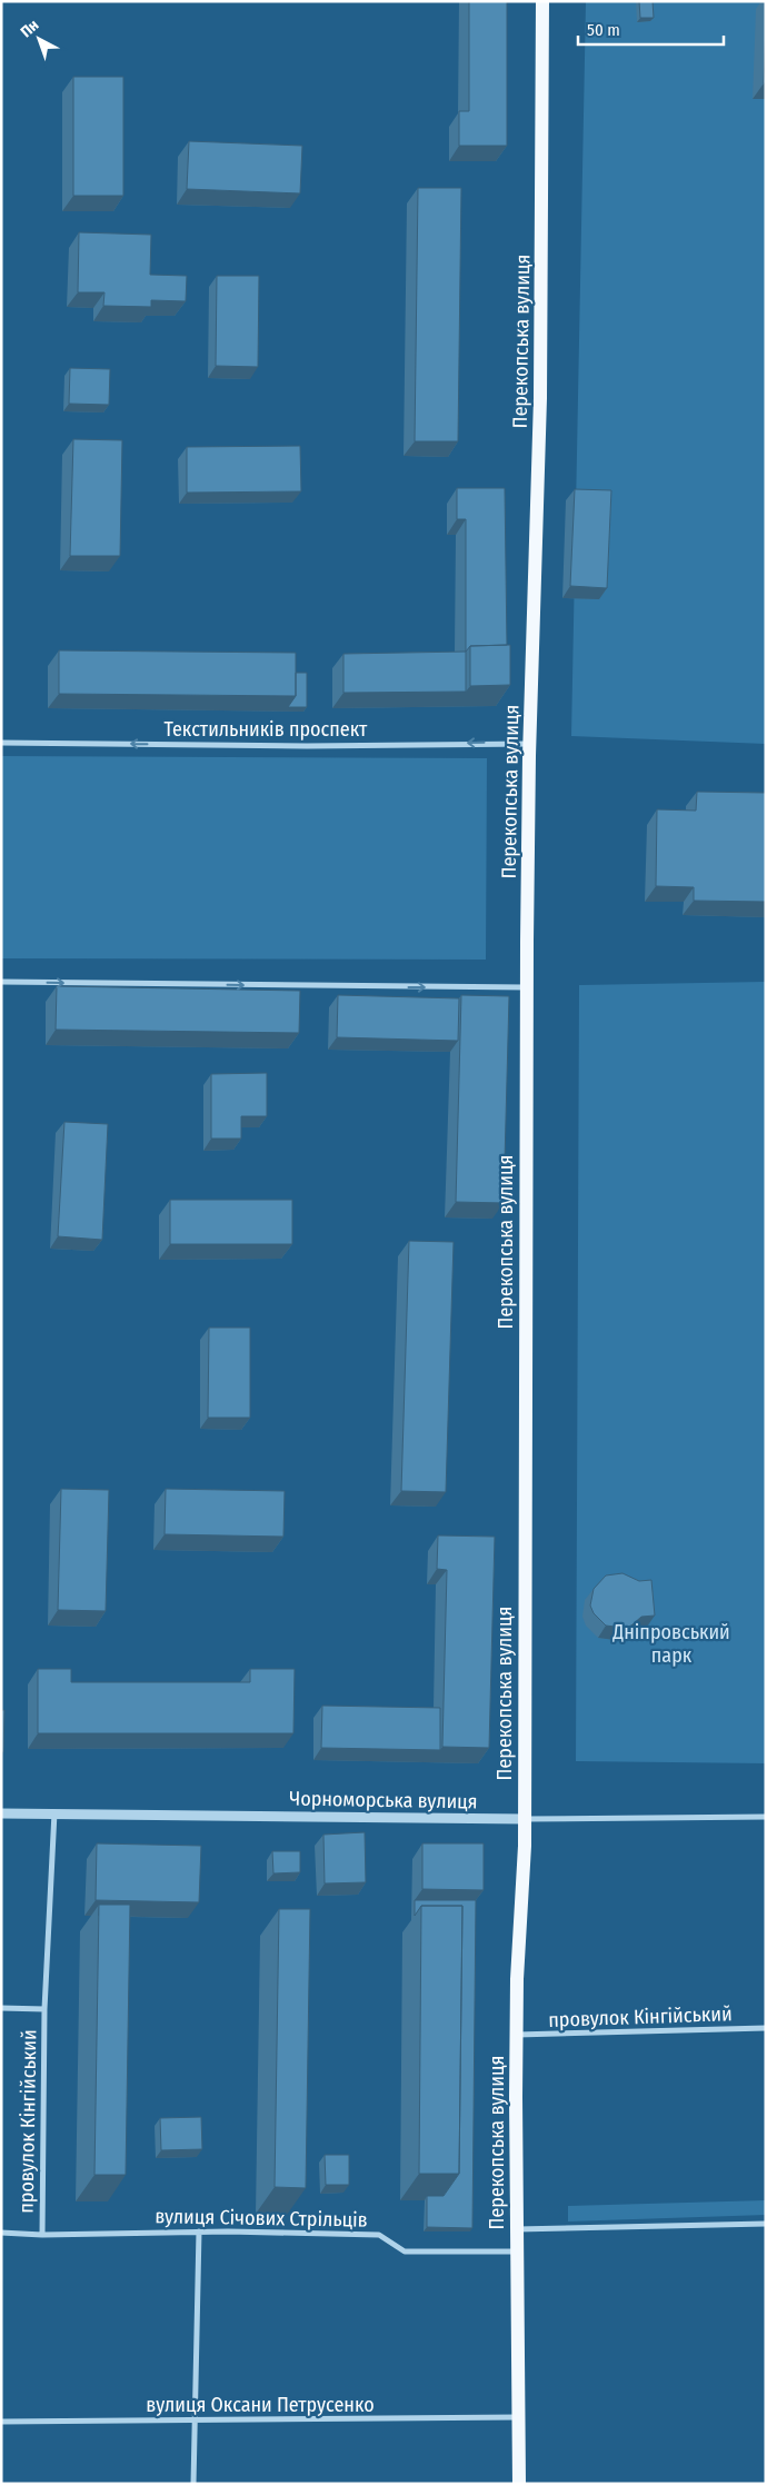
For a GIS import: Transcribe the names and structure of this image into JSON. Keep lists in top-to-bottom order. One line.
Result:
{"streets":{"main road":["Перекопська вулиця"],"street":["Текстильників проспект","Чорноморська вулиця","провулок Кінгійський","вулиця Січових Стрільців","вулиця Оксани Петрусенко"]},"crossings":[["Перекопська вулиця","Текстильників проспект"],["Перекопська вулиця","Чорноморська вулиця"],["Перекопська вулиця","провулок Кінгійський"],["Перекопська вулиця","вулиця Січових Стрільців"],["Перекопська вулиця","вулиця Оксани Петрусенко"],["Чорноморська вулиця","провулок Кінгійський"],["провулок Кінгійський","вулиця Січових Стрільців"]],"one_way":["Текстильників проспект"],"parks":["Дніпровський парк"],"scale_bar":"50 m","north":"top left"}
